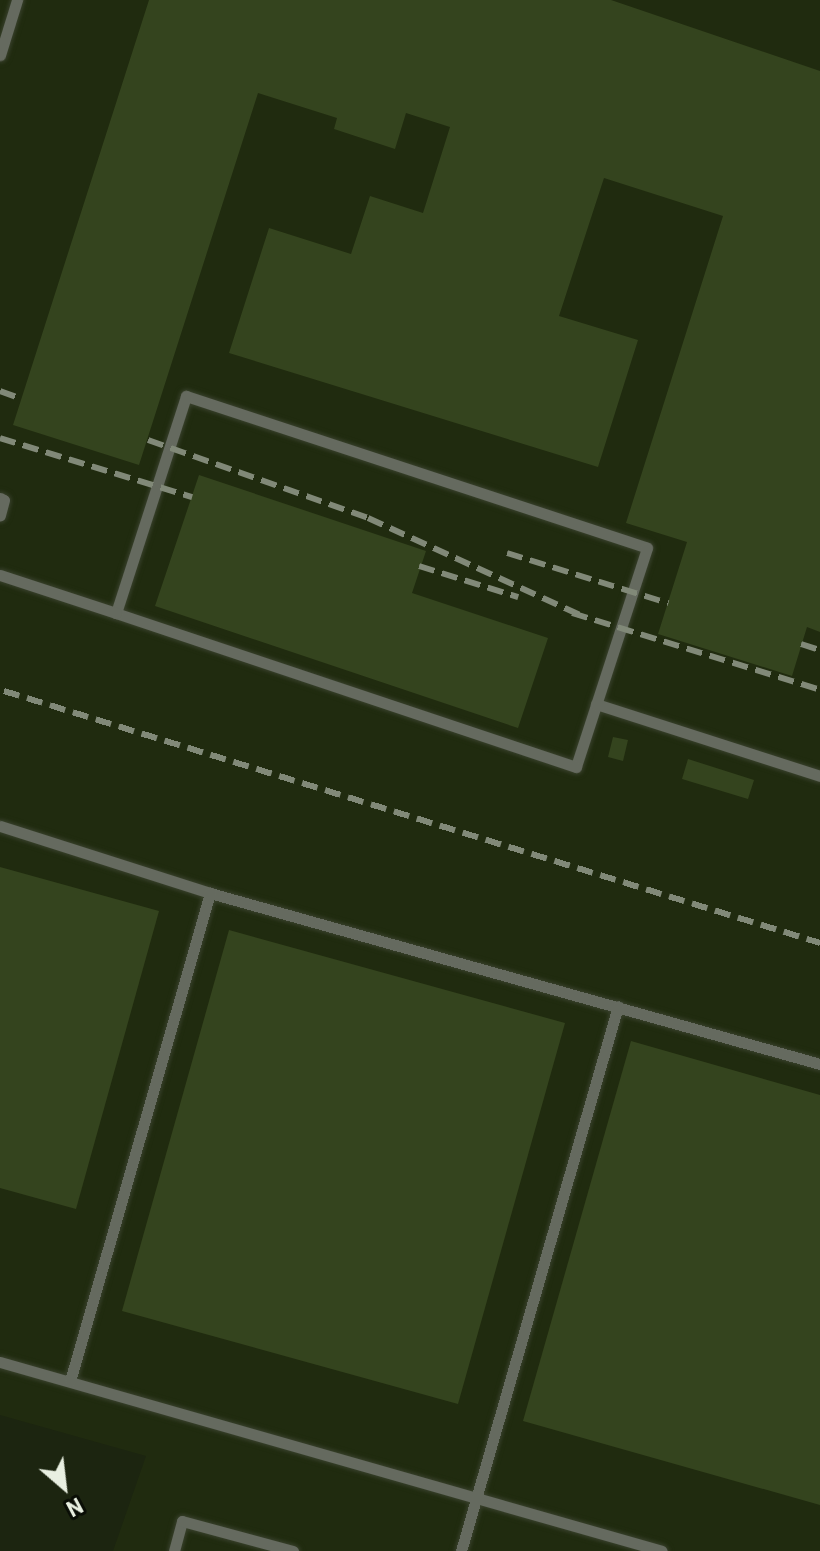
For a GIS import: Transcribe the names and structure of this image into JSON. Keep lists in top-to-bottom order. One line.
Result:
{"north":"bottom right"}
